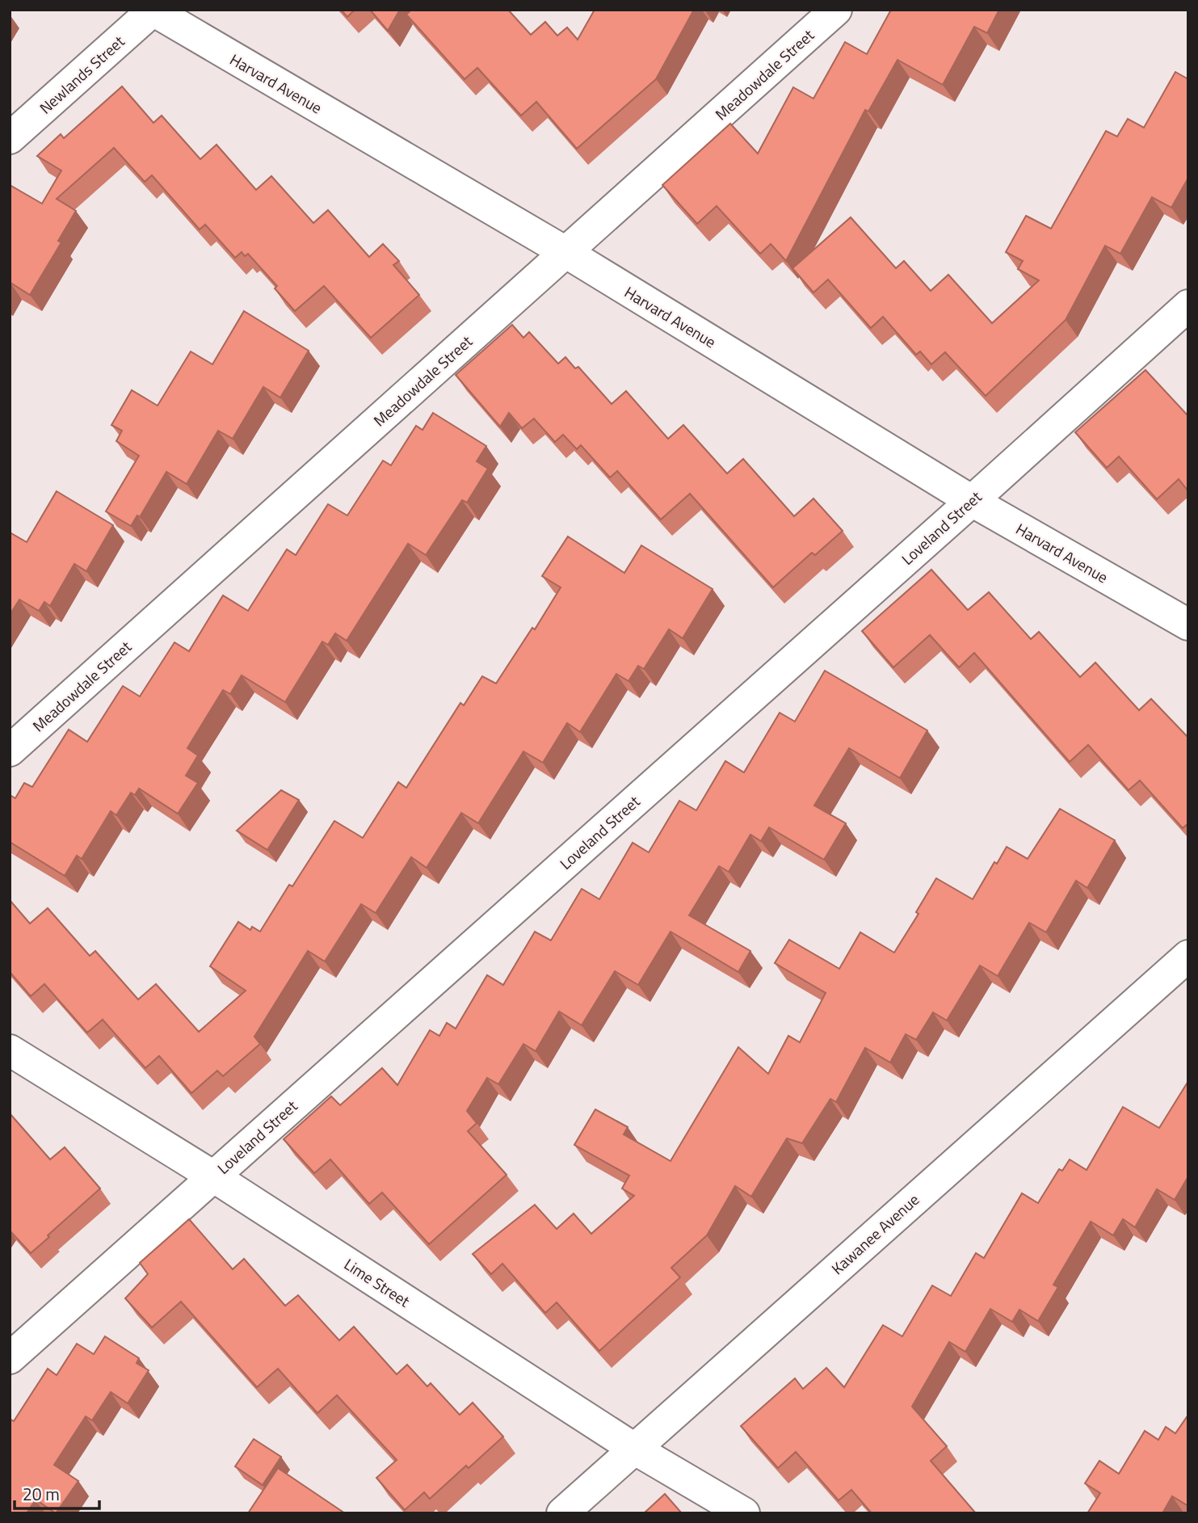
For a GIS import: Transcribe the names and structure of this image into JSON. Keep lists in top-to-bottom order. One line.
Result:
{"streets":{"street":["Newlands Street","Meadowdale Street","Harvard Avenue","Loveland Street","Kawanee Avenue","Lime Street"]},"crossings":[["Newlands Street","Harvard Avenue"],["Meadowdale Street","Harvard Avenue"],["Harvard Avenue","Loveland Street"],["Loveland Street","Lime Street"],["Kawanee Avenue","Lime Street"]],"scale_bar":"20 m"}
